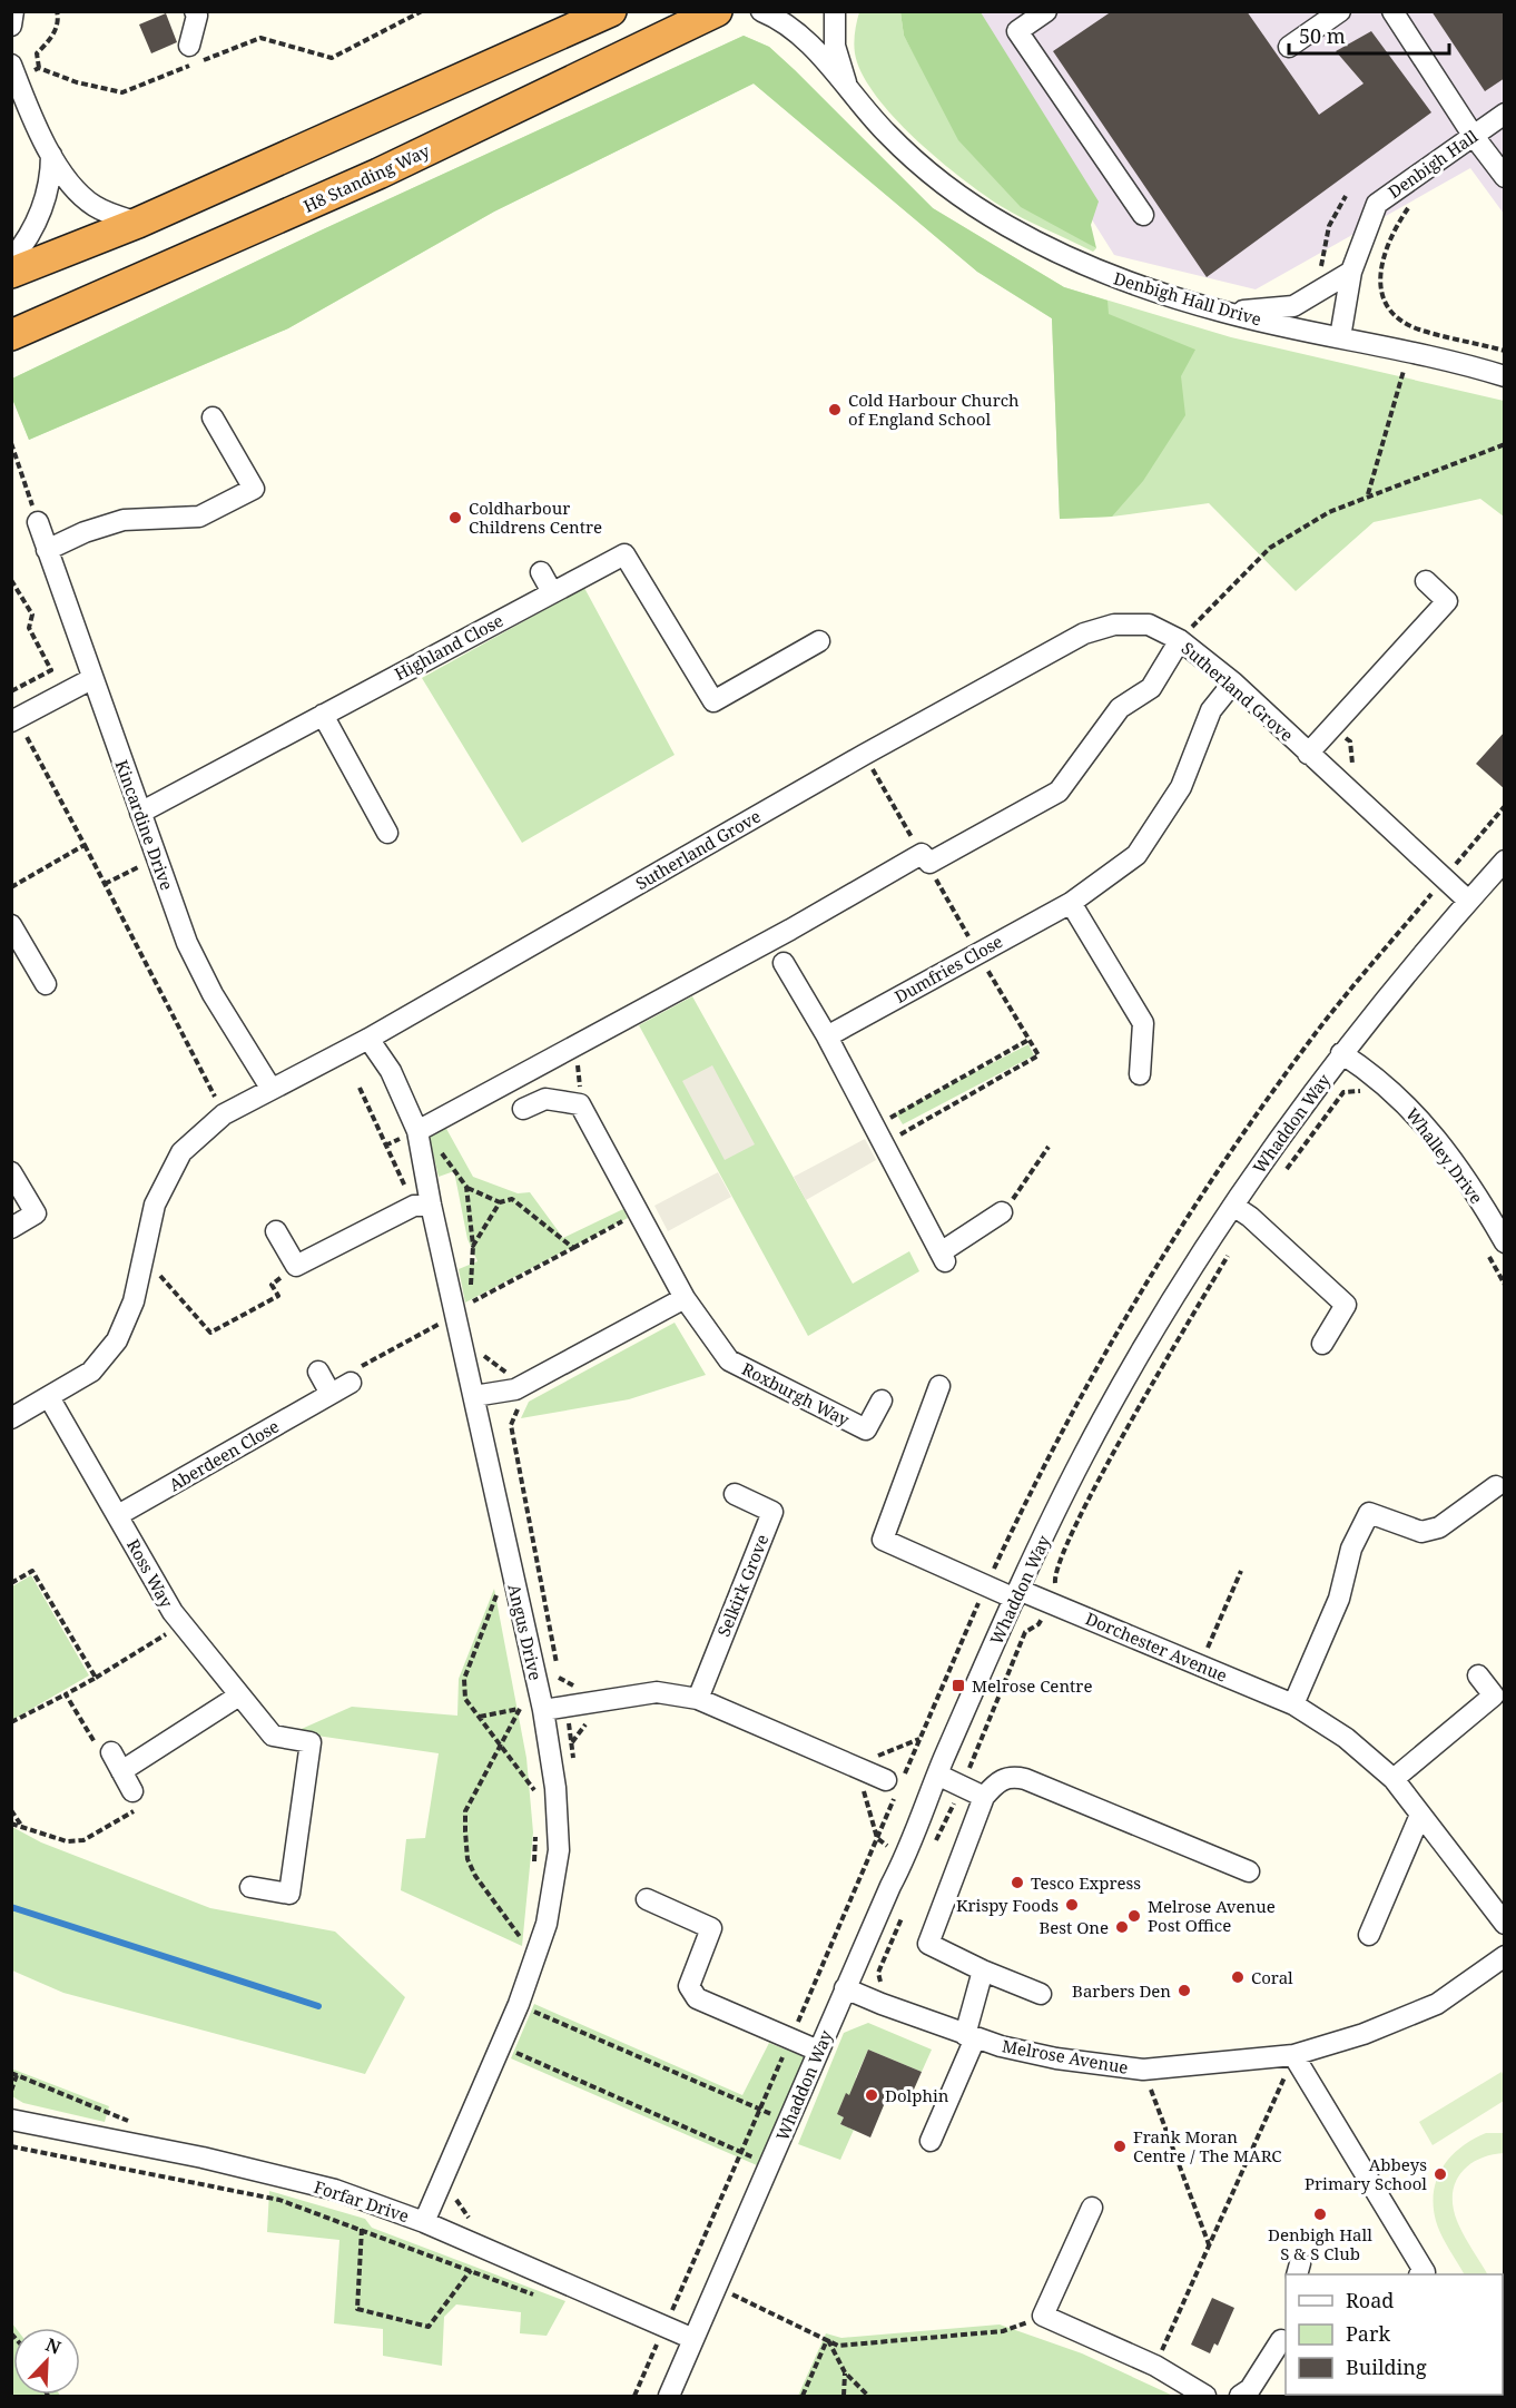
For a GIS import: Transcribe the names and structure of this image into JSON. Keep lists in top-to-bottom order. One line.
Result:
{"streets":{"highway":["H8 Standing Way"],"street":["Denbigh Hall","Denbigh Hall Drive","Highland Close","Sutherland Grove","Kincardine Drive","Dumfries Close","Whaddon Way","Whalley Drive","Roxburgh Way","Aberdeen Close","Ross Way","Selkirk Grove","Angus Drive","Dorchester Avenue","Melrose Avenue","Forfar Drive"]},"crossings":[["Denbigh Hall","Denbigh Hall Drive"],["Highland Close","Kincardine Drive"],["Sutherland Grove","Kincardine Drive"],["Sutherland Grove","Dumfries Close"],["Sutherland Grove","Whaddon Way"],["Sutherland Grove","Ross Way"],["Sutherland Grove","Angus Drive"],["Whaddon Way","Whalley Drive"],["Whaddon Way","Dorchester Avenue"],["Whaddon Way","Melrose Avenue"],["Whaddon Way","Forfar Drive"],["Aberdeen Close","Ross Way"],["Angus Drive","Forfar Drive"]],"places":{"other":["Cold Harbour Church of England School","Coldharbour Childrens Centre","Tesco Express","Krispy Foods","Melrose Avenue Post Office","Best One","Coral","Barbers Den","Dolphin","Frank Moran Centre / The MARC","Abbeys Primary School","Denbigh Hall S & S Club"],"transit":["Melrose Centre"]},"legend":["Road","Park","Building"],"scale_bar":"50 m","north":"top right"}
